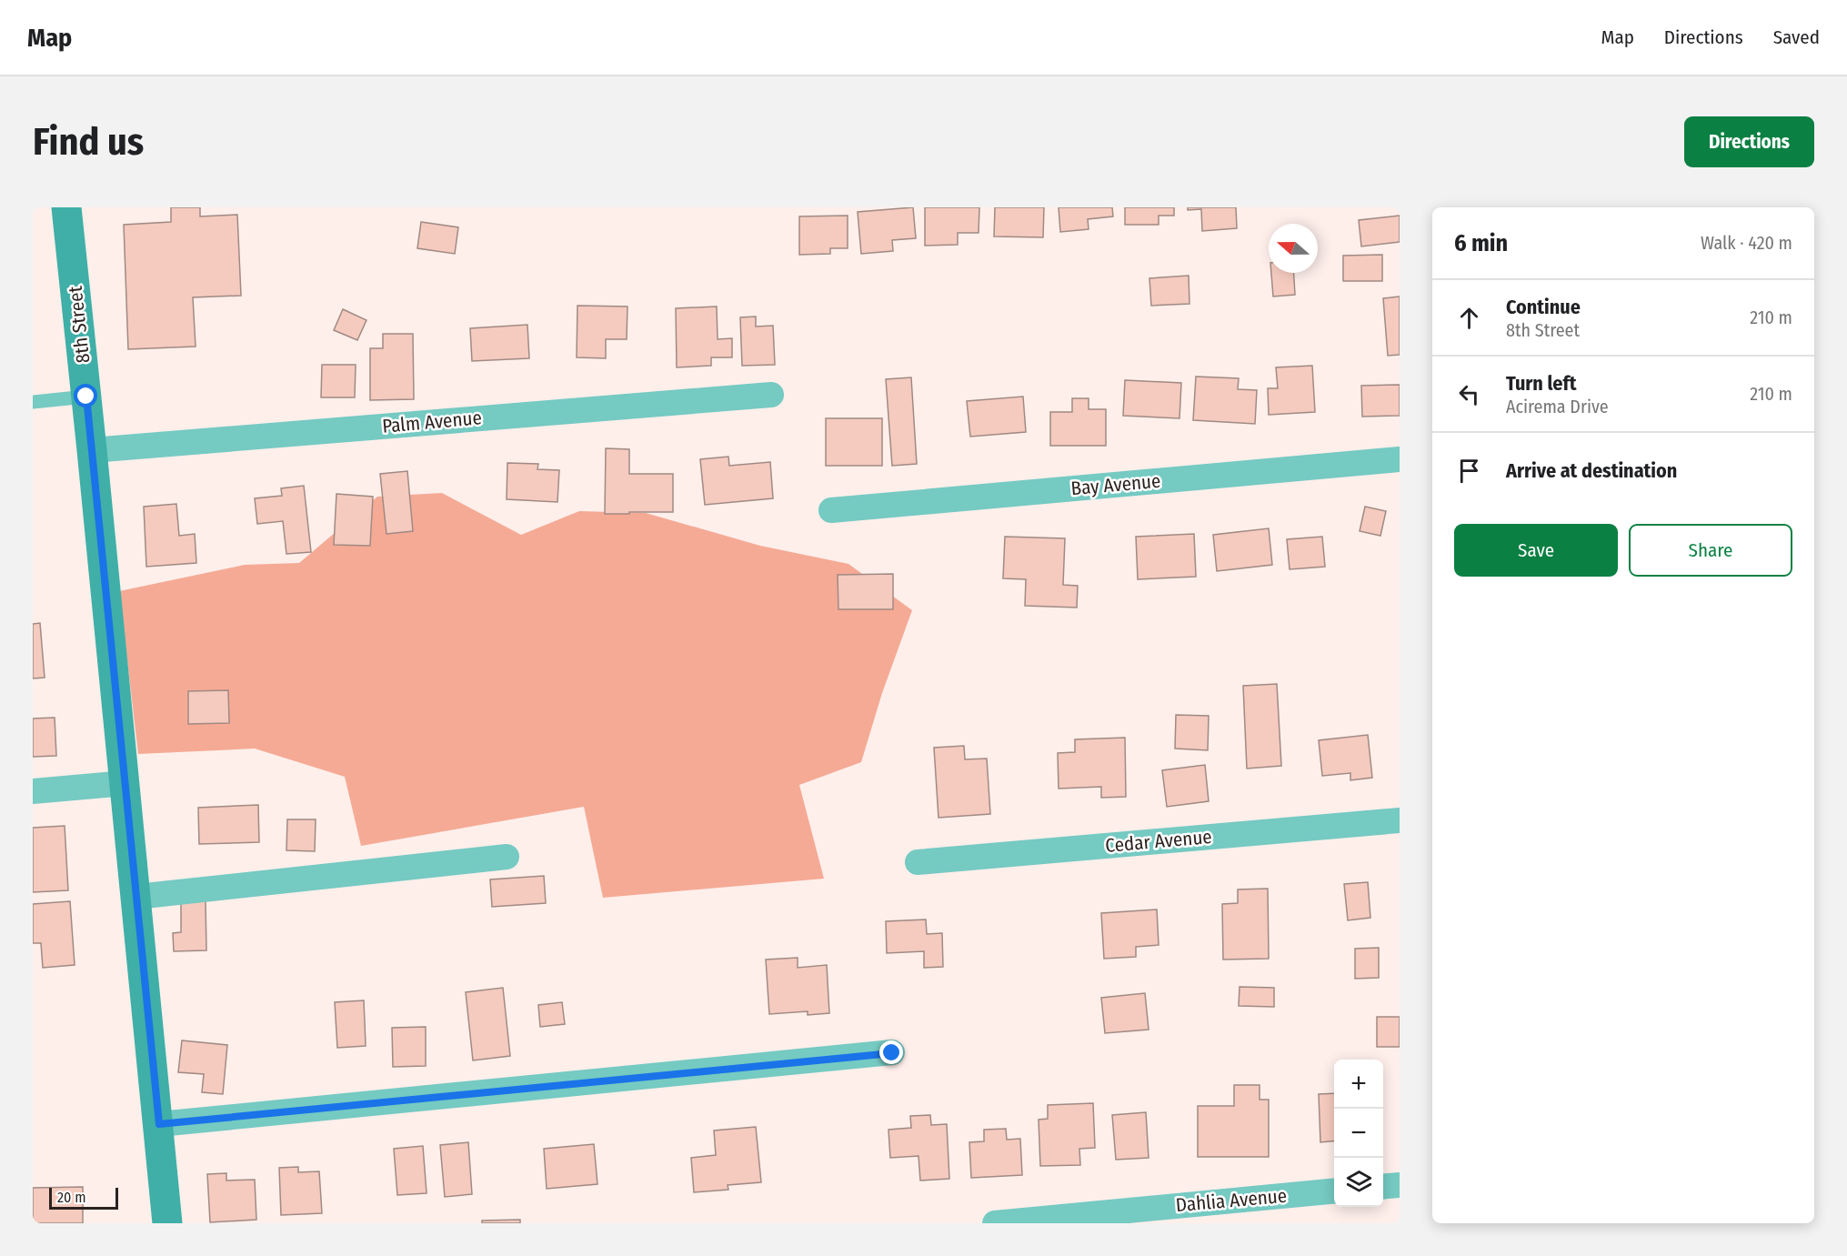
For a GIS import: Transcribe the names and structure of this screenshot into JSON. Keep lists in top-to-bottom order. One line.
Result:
{"streets":{"street":["8th Street","Palm Avenue","Bay Avenue","Cedar Avenue","Dahlia Avenue"]},"crossings":[["8th Street","Palm Avenue"]],"scale_bar":"20 m","north":"left","page":{"header":"Map","nav":["Map","Directions","Saved"],"buttons":["Directions",["Save","Share"]],"title":"Find us","heading":["6 min","Walk · 420 m"],"list":[["Continue","8th Street","210 m"],["Turn left","Acirema Drive","210 m"],"Arrive at destination"],"map_buttons":["+","−"],"scale":"20 m"}}
